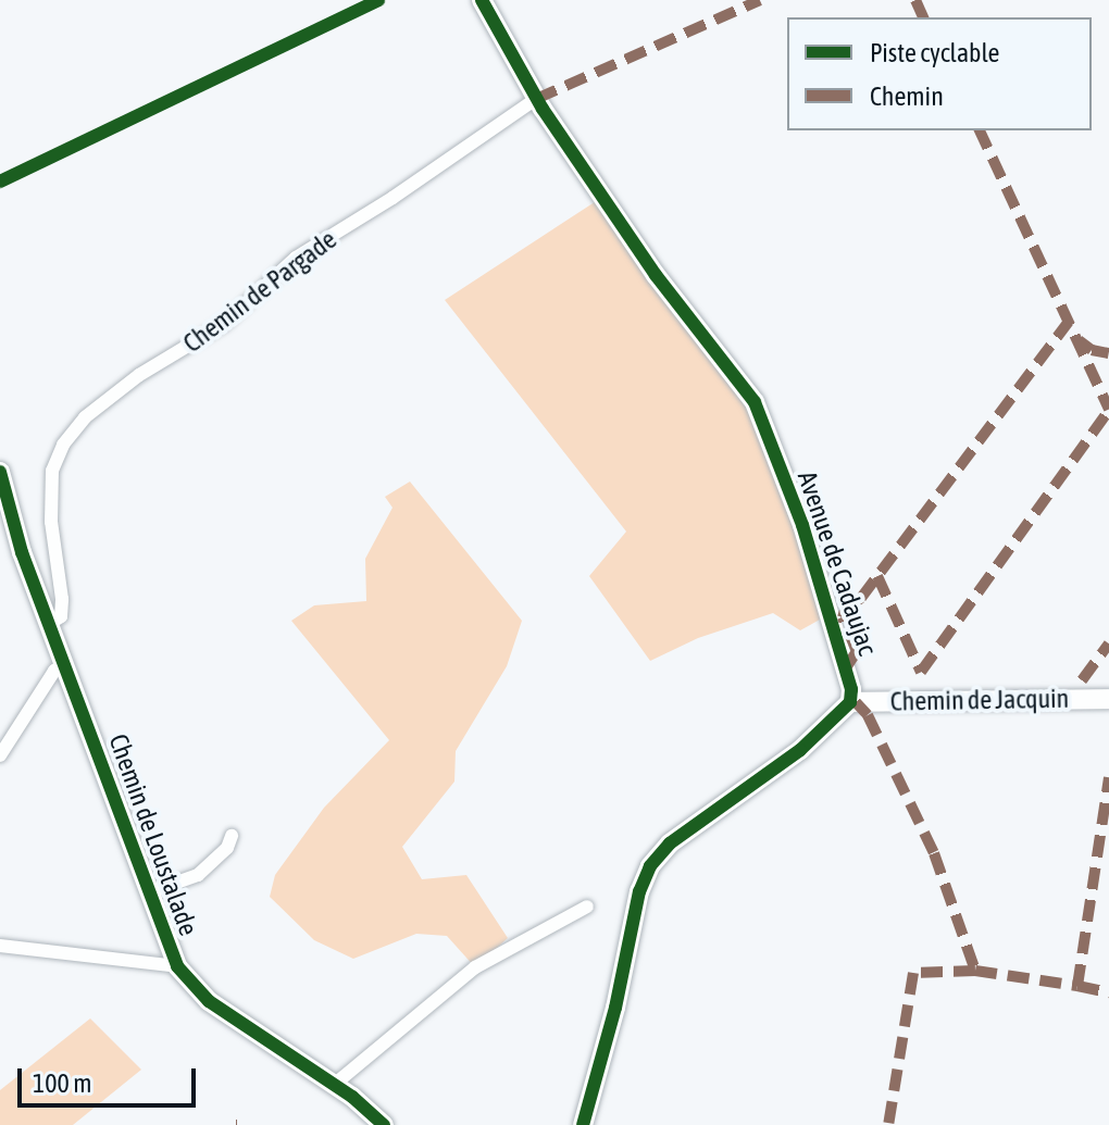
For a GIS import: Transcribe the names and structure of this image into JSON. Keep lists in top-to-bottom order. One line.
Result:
{"streets":{"street":["Chemin de Pargade","Avenue de Cadaujac","Chemin de Jacquin","Chemin de Loustalade"]},"crossings":[["Chemin de Pargade","Avenue de Cadaujac"],["Chemin de Pargade","Chemin de Loustalade"],["Avenue de Cadaujac","Chemin de Jacquin"]],"legend":["Piste cyclable","Chemin"],"scale_bar":"100 m"}
